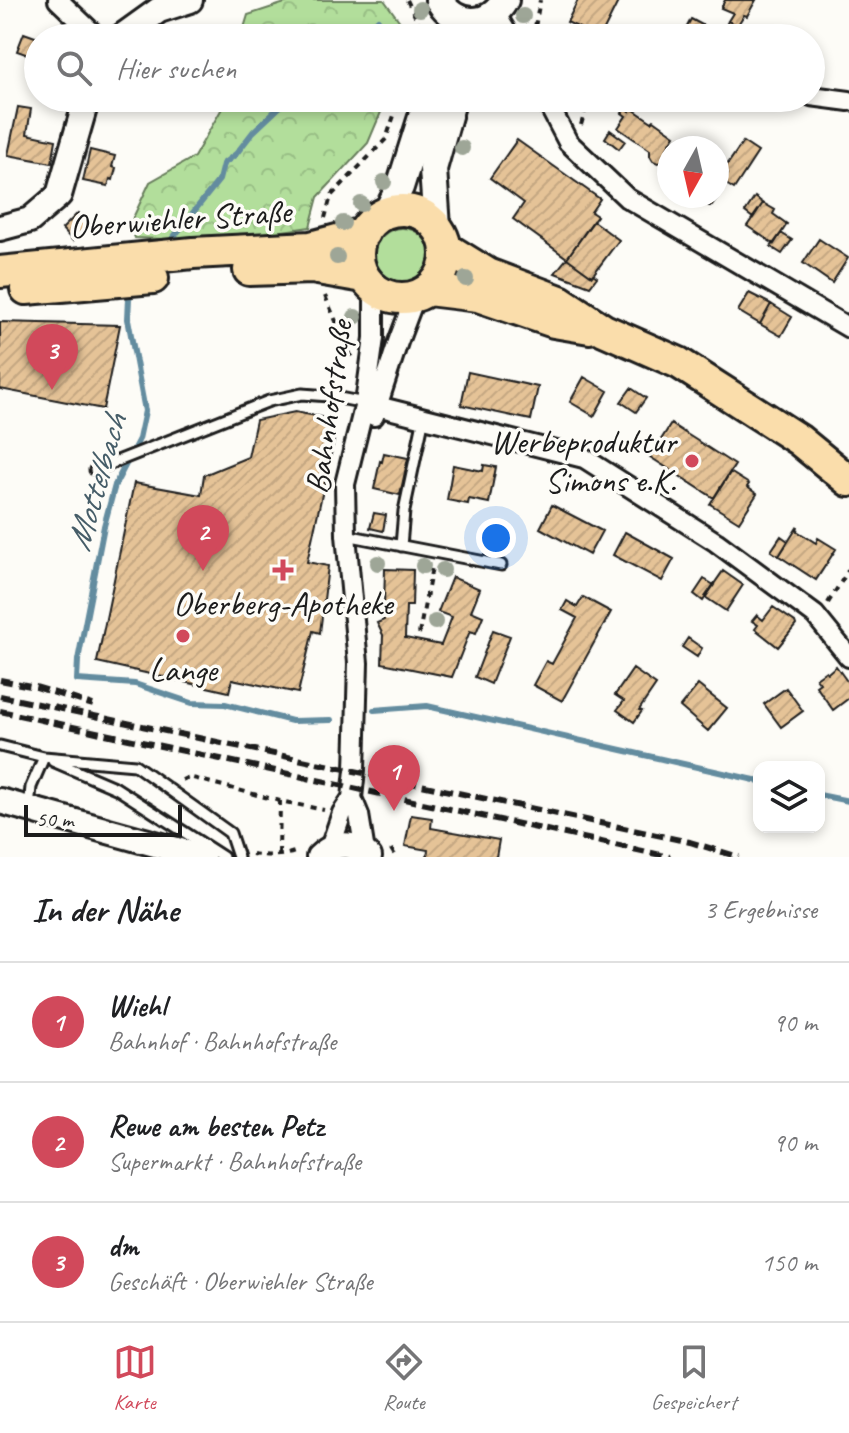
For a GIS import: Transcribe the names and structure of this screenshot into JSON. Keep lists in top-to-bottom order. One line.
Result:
{"streets":{"main road":["Oberwiehler Straße"],"street":["Bahnhofstraße"]},"crossings":[["Oberwiehler Straße","Bahnhofstraße"]],"water":["Mottelbach"],"places":{"other":["Werbeproduktur Simons e.K.","Lange"],"health":["Oberberg-Apotheke"]},"scale_bar":"50 m","north":"bottom","page":{"search":"Hier suchen","pins":["3","2","1"],"scale":"50 m","heading":["In der Nähe","3 Ergebnisse"],"list":[{"mark":"1","name":"Wiehl","note":"Bahnhof · Bahnhofstraße","value":"90 m"},{"mark":"2","name":"Rewe am besten Petz","note":"Supermarkt · Bahnhofstraße","value":"90 m"},{"mark":"3","name":"dm","note":"Geschäft · Oberwiehler Straße","value":"150 m"}],"nav":["Karte","Route","Gespeichert"]}}
